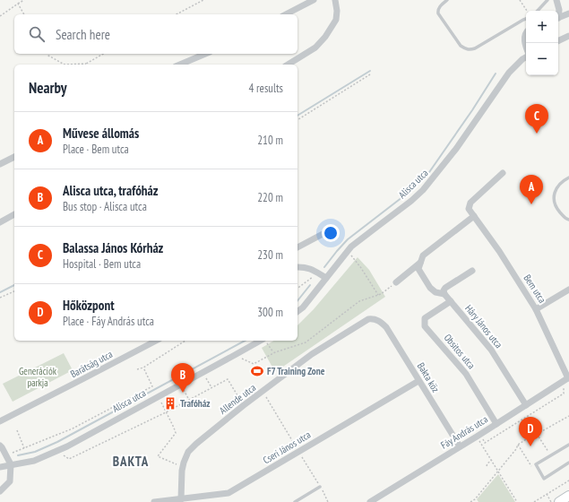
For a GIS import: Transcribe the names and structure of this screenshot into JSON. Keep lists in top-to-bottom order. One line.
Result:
{"streets":{"street":["Alisca utca","Bem utca","Háry János utca","Obsitos utca","Barátság utca","Bakta köz","Allende utca","Fáy András utca","Cseri János utca"]},"crossings":[["Bem utca","Fáy András utca"],["Háry János utca","Obsitos utca"],["Háry János utca","Fáy András utca"],["Obsitos utca","Fáy András utca"],["Bakta köz","Allende utca"],["Bakta köz","Fáy András utca"],["Bakta köz","Cseri János utca"],["Allende utca","Cseri János utca"]],"districts":["BAKTA"],"parks":["Generációk parkja"],"places":{"sports":["F7 Training Zone"],"building":["Trafóház"]},"page":{"map_buttons":["+","−"],"search":"Search here","heading":["Nearby","4 results"],"pins":["C","A","B","D"],"list":[{"mark":"A","name":"Művese állomás","note":"Place · Bem utca","value":"210 m"},{"mark":"B","name":"Alisca utca, trafóház","note":"Bus stop · Alisca utca","value":"220 m"},{"mark":"C","name":"Balassa János Kórház","note":"Hospital · Bem utca","value":"230 m"},{"mark":"D","name":"Hőközpont","note":"Place · Fáy András utca","value":"300 m"}]}}
